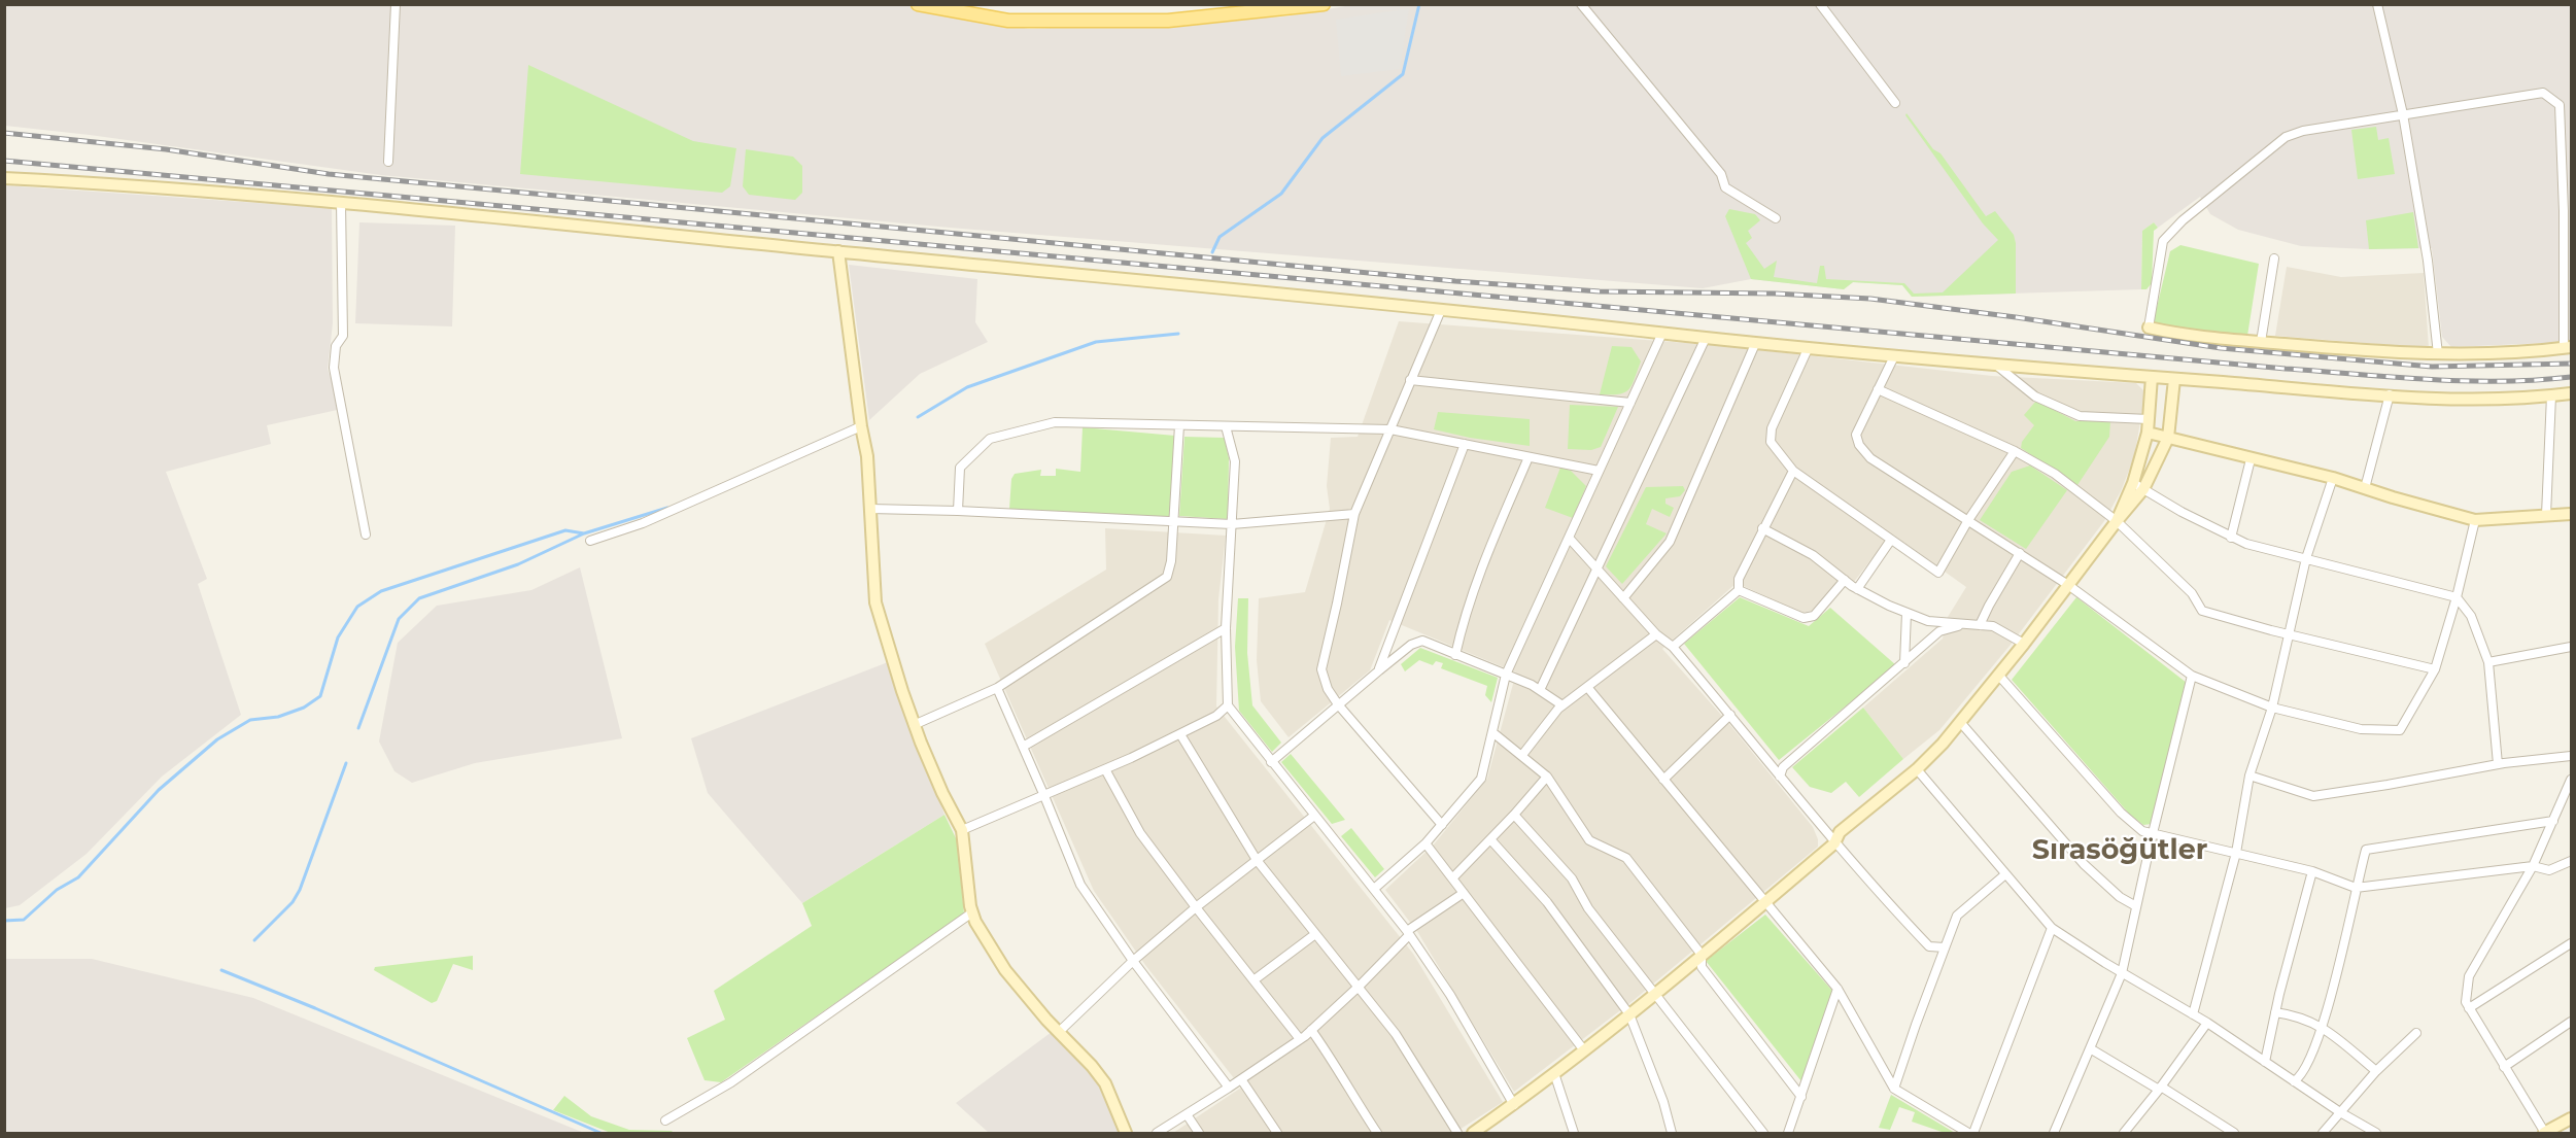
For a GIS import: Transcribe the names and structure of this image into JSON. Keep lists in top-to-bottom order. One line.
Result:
{"districts":["Sırasöğütler"]}
